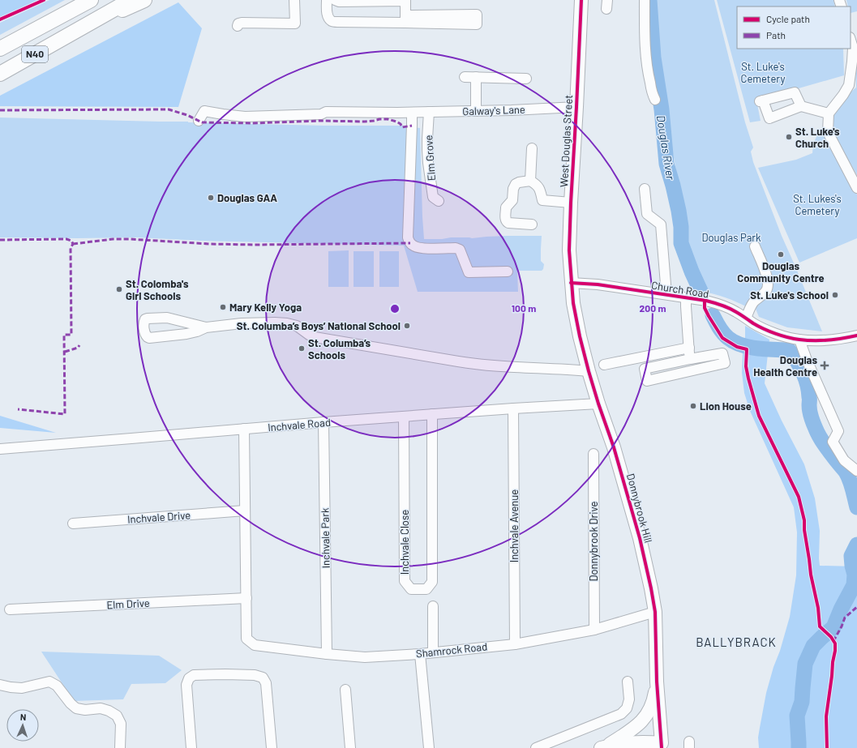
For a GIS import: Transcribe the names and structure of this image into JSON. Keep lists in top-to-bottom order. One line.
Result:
{"streets":{"highway":["N40"],"main road":["West Douglas Street","Donnybrook Hill"],"street":["Galway's Lane","Elm Grove","Church Road","Inchvale Road","Inchvale Drive","Inchvale Avenue","Inchvale Park","Donnybrook Drive","Inchvale Close","Elm Drive","Shamrock Road"]},"crossings":[["Galway's Lane","West Douglas Street"],["Galway's Lane","Elm Grove"],["West Douglas Street","Church Road"],["West Douglas Street","Donnybrook Hill"],["Church Road","Donnybrook Hill"],["Inchvale Road","Donnybrook Hill"],["Inchvale Road","Inchvale Avenue"],["Inchvale Road","Inchvale Park"],["Inchvale Road","Inchvale Close"],["Donnybrook Hill","Shamrock Road"],["Inchvale Avenue","Shamrock Road"],["Inchvale Park","Shamrock Road"],["Donnybrook Drive","Shamrock Road"],["Elm Drive","Shamrock Road"]],"districts":["BALLYBRACK"],"water":["Douglas River"],"parks":["St. Luke's Cemetery","St. Lukes's Cemetery","Douglas Park"],"places":{"other":["St. Luke's Church","Douglas GAA","Douglas Community Centre","St. Colomba's Girl Schools","St. Luke's School","Mary Kelly Yoga","St. Columba’s Boys’ National School","St. Columba’s Schools","Lion House"],"health":["Douglas Health Centre"]},"legend":["Cycle path","Path"],"north":"top","rings":["100 m","200 m"]}
